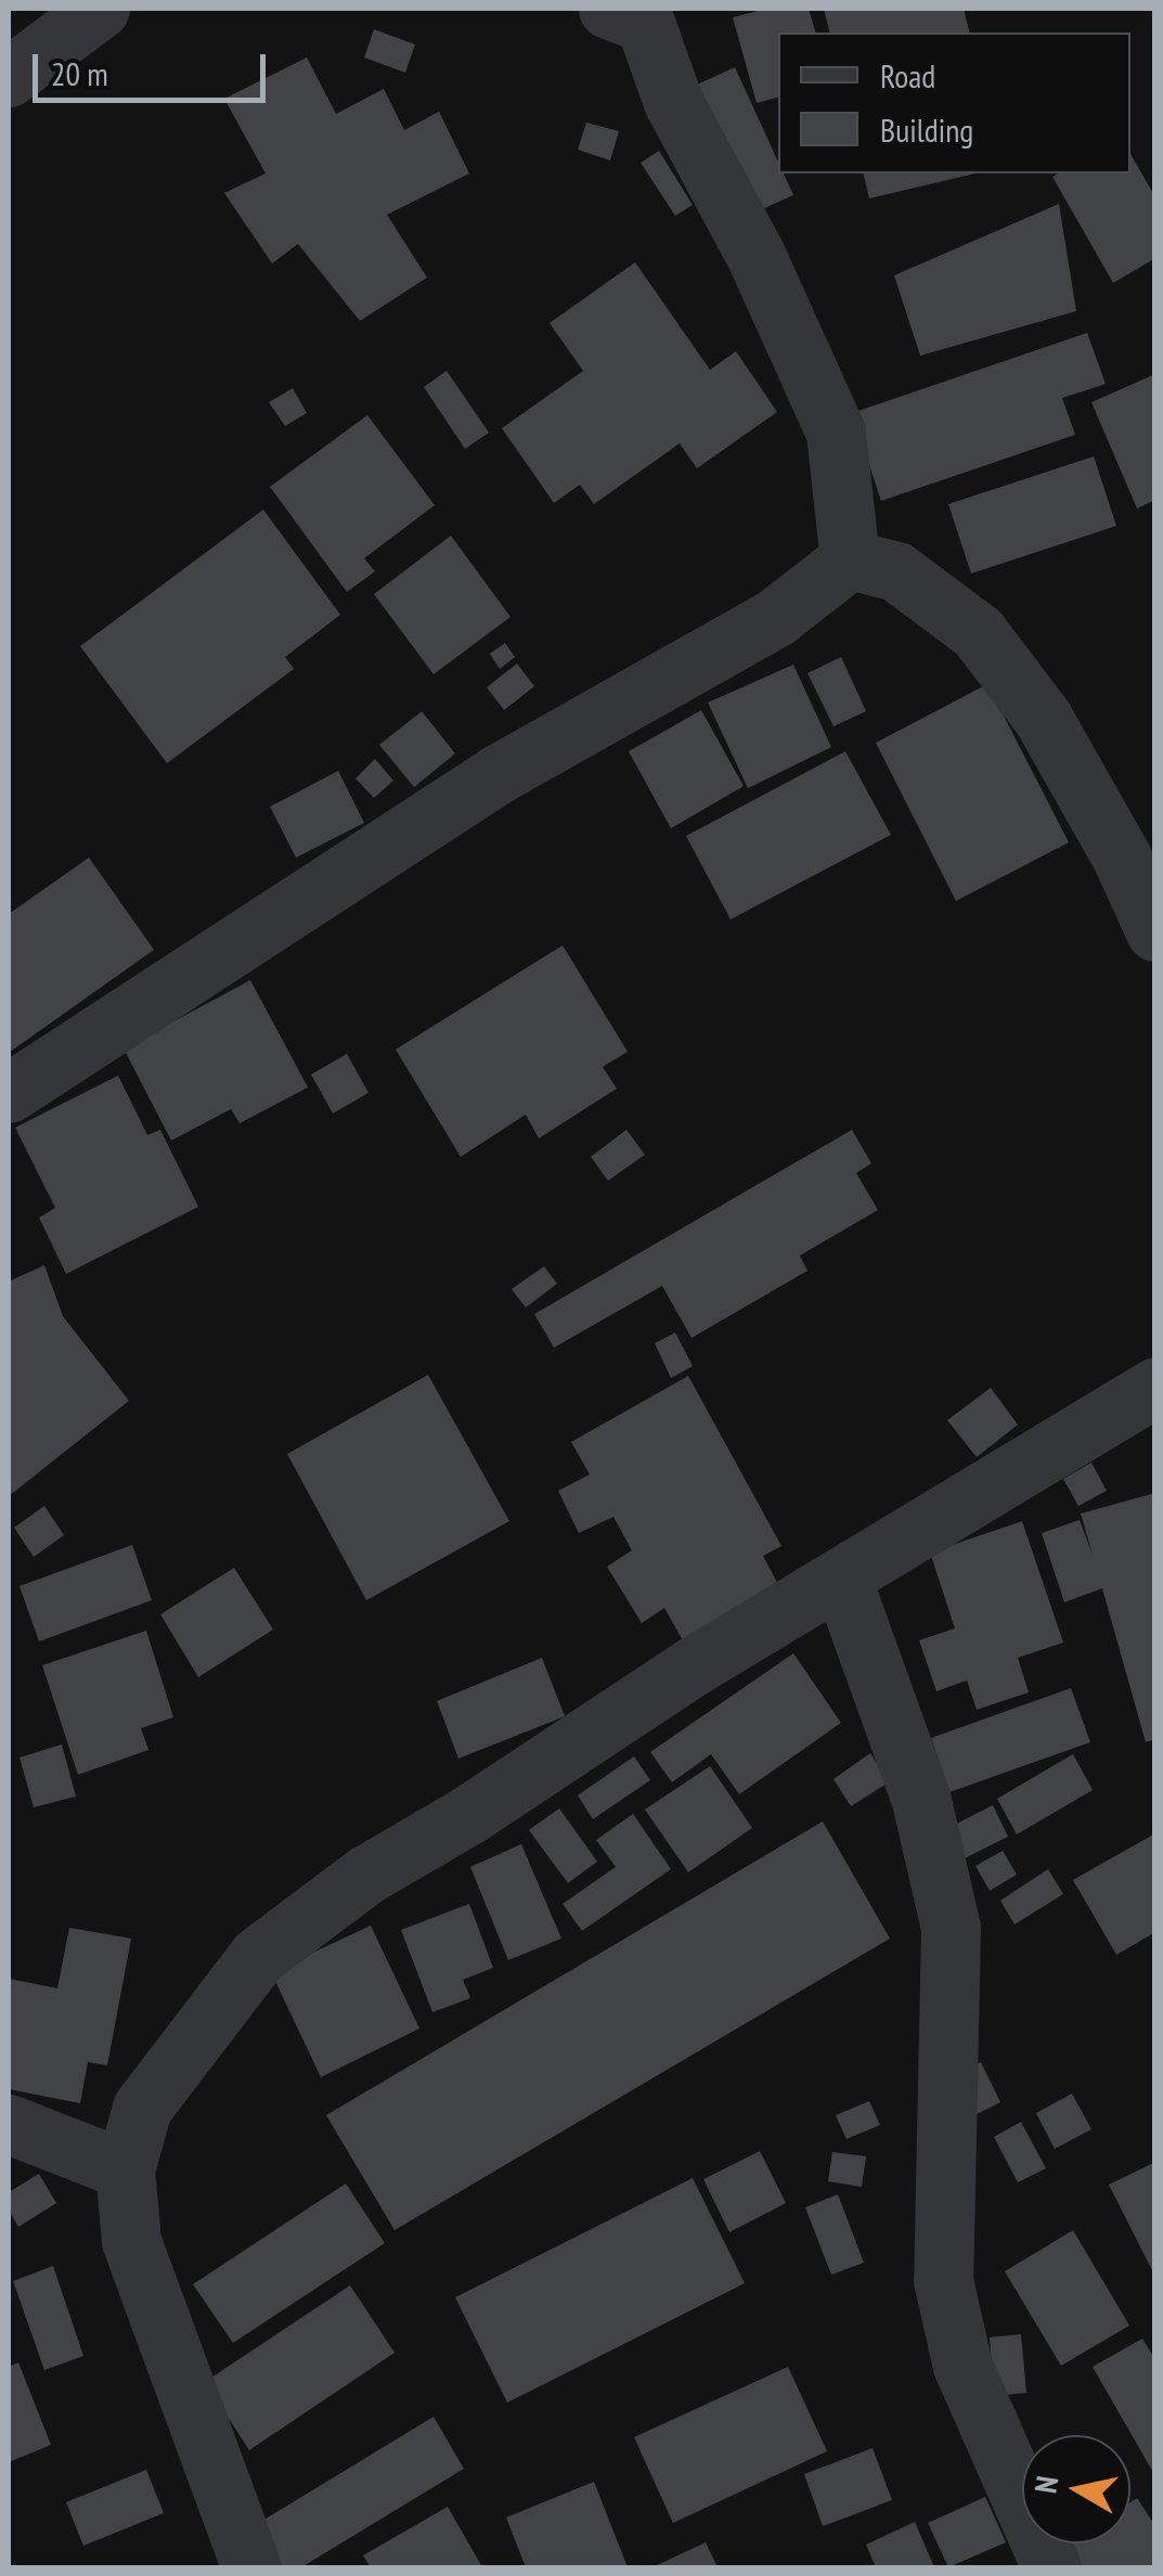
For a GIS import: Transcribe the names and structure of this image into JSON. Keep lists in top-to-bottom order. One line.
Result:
{"legend":["Road","Building"],"scale_bar":"20 m","north":"left"}
